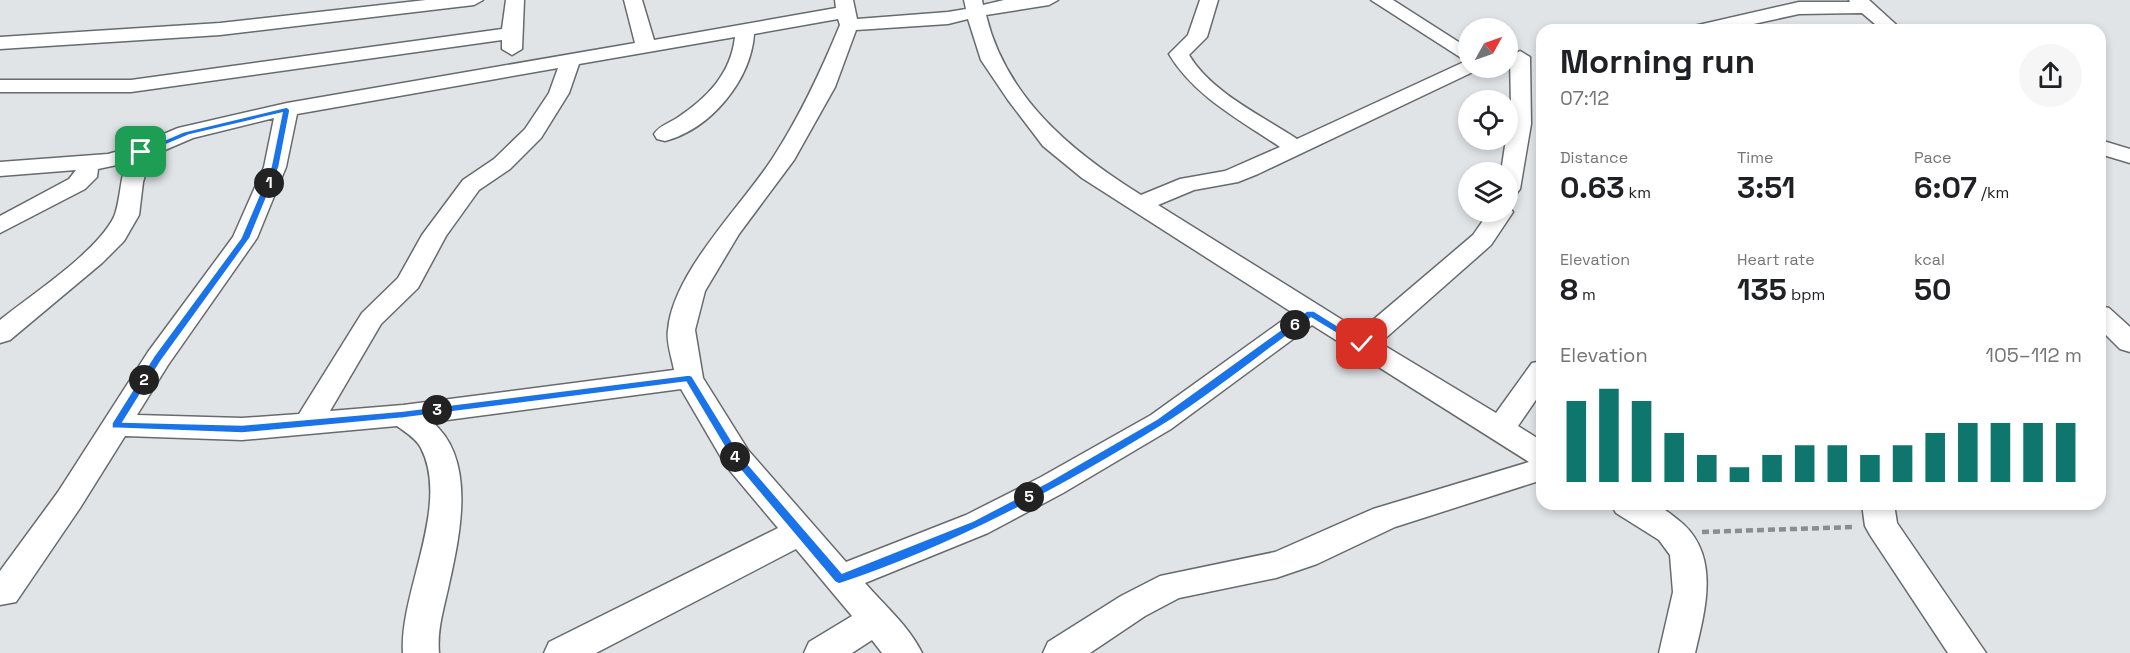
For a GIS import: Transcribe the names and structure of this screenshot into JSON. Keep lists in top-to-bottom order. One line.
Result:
{"north":"top right","page":{"heading":["Morning run","07:12"],"stats":[["Distance","0.63 km"],["Time","3:51"],["Pace","6:07 /km"],["Elevation","8 m"],["Heart rate","135 bpm"],["kcal","50"]],"pins":["1","6","2","3","4","5"],"chart":["Elevation","105–112 m"]}}
